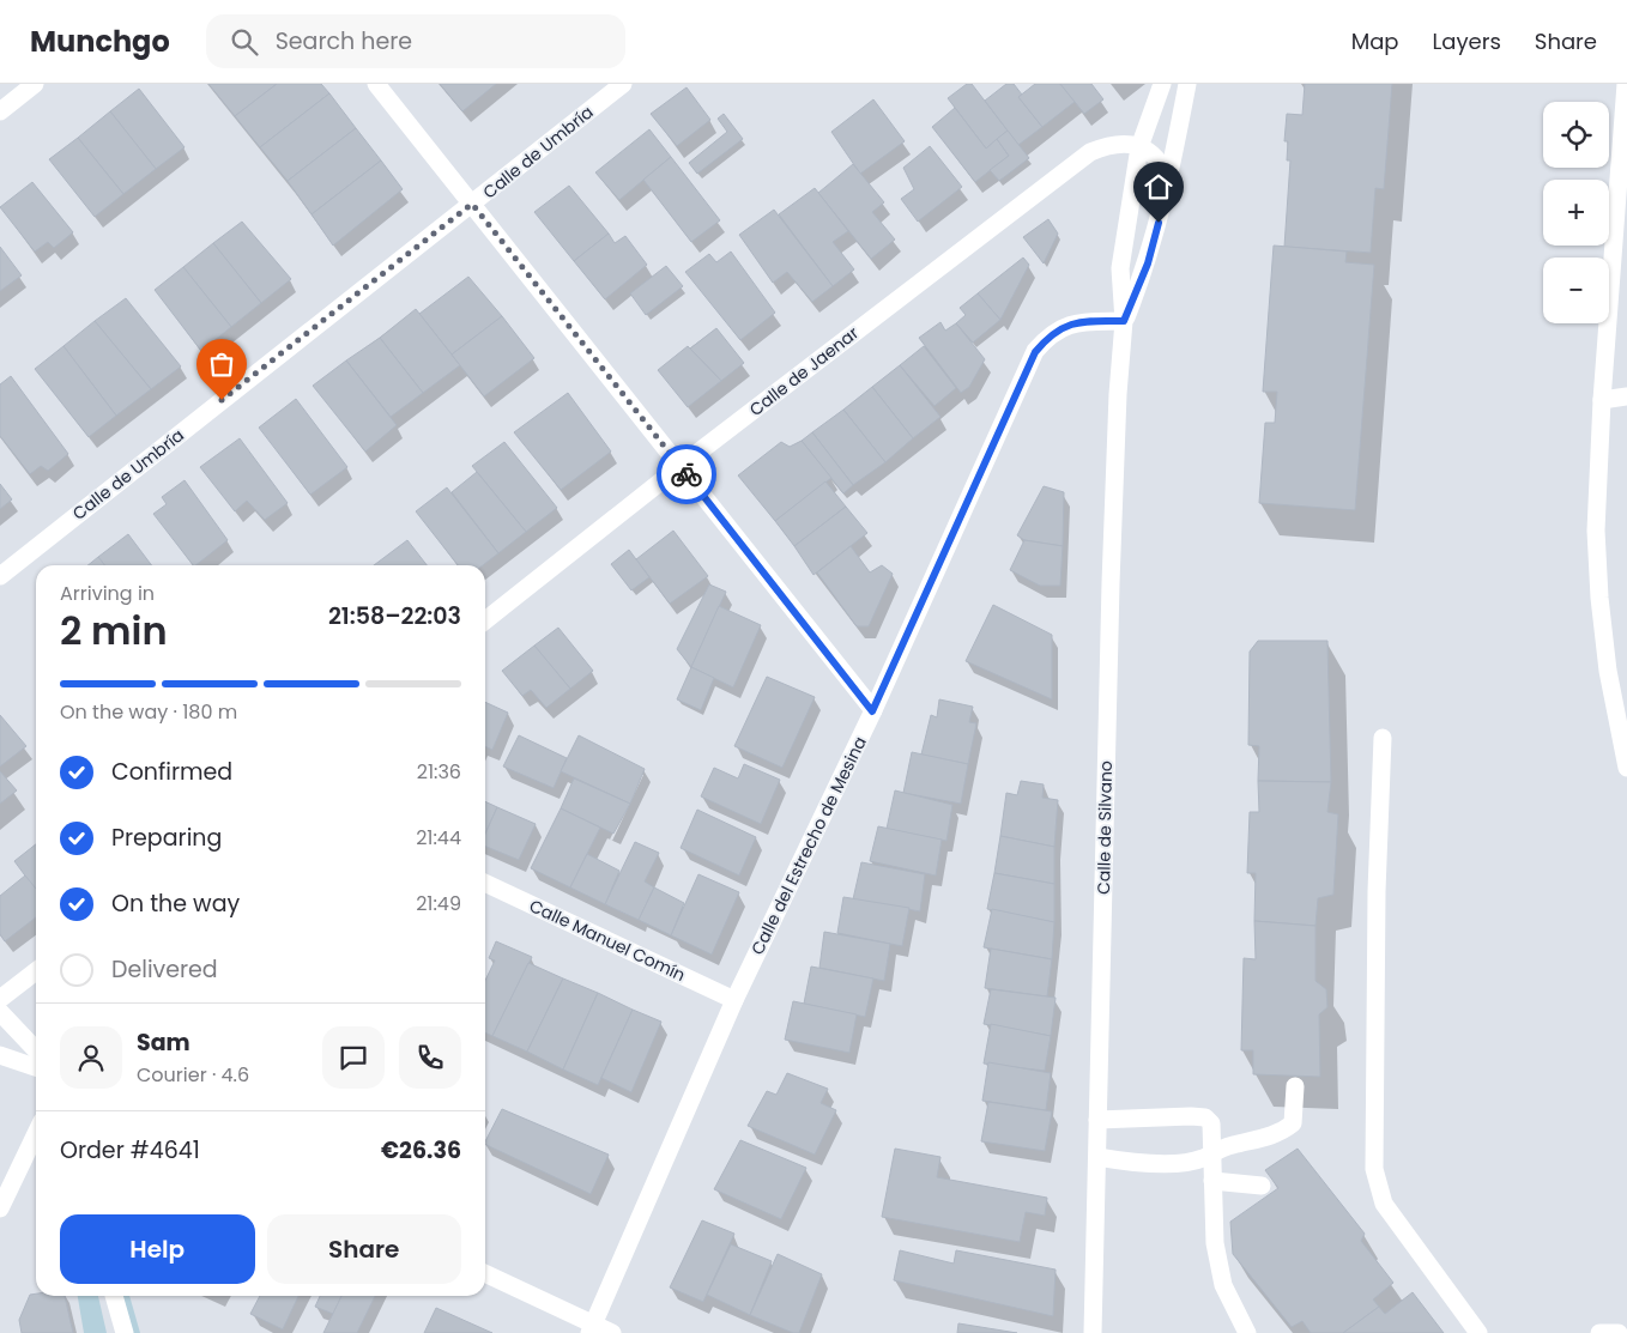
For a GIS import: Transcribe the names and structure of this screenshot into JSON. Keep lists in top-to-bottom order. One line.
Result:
{"streets":{"street":["Calle de Umbría","Calle de Jaenar","Calle de Silvano","Calle del Estrecho de Mesina","Calle Manuel Comín"]},"crossings":[["Calle de Jaenar","Calle de Silvano"],["Calle de Silvano","Calle del Estrecho de Mesina"],["Calle del Estrecho de Mesina","Calle Manuel Comín"]],"page":{"header":"Munchgo","search":"Search here","nav":["Map","Layers","Share"],"map_buttons":["+","−"],"heading":["2 min","Arriving in","21:58–22:03"],"panel":["Sam","Courier · 4.6","Order #4641","€26.36"],"bar":"On the way · 180 m","list":[["Confirmed","21:36"],["Preparing","21:44"],["On the way","21:49"],"Delivered"],"buttons":["Help","Share"]}}
